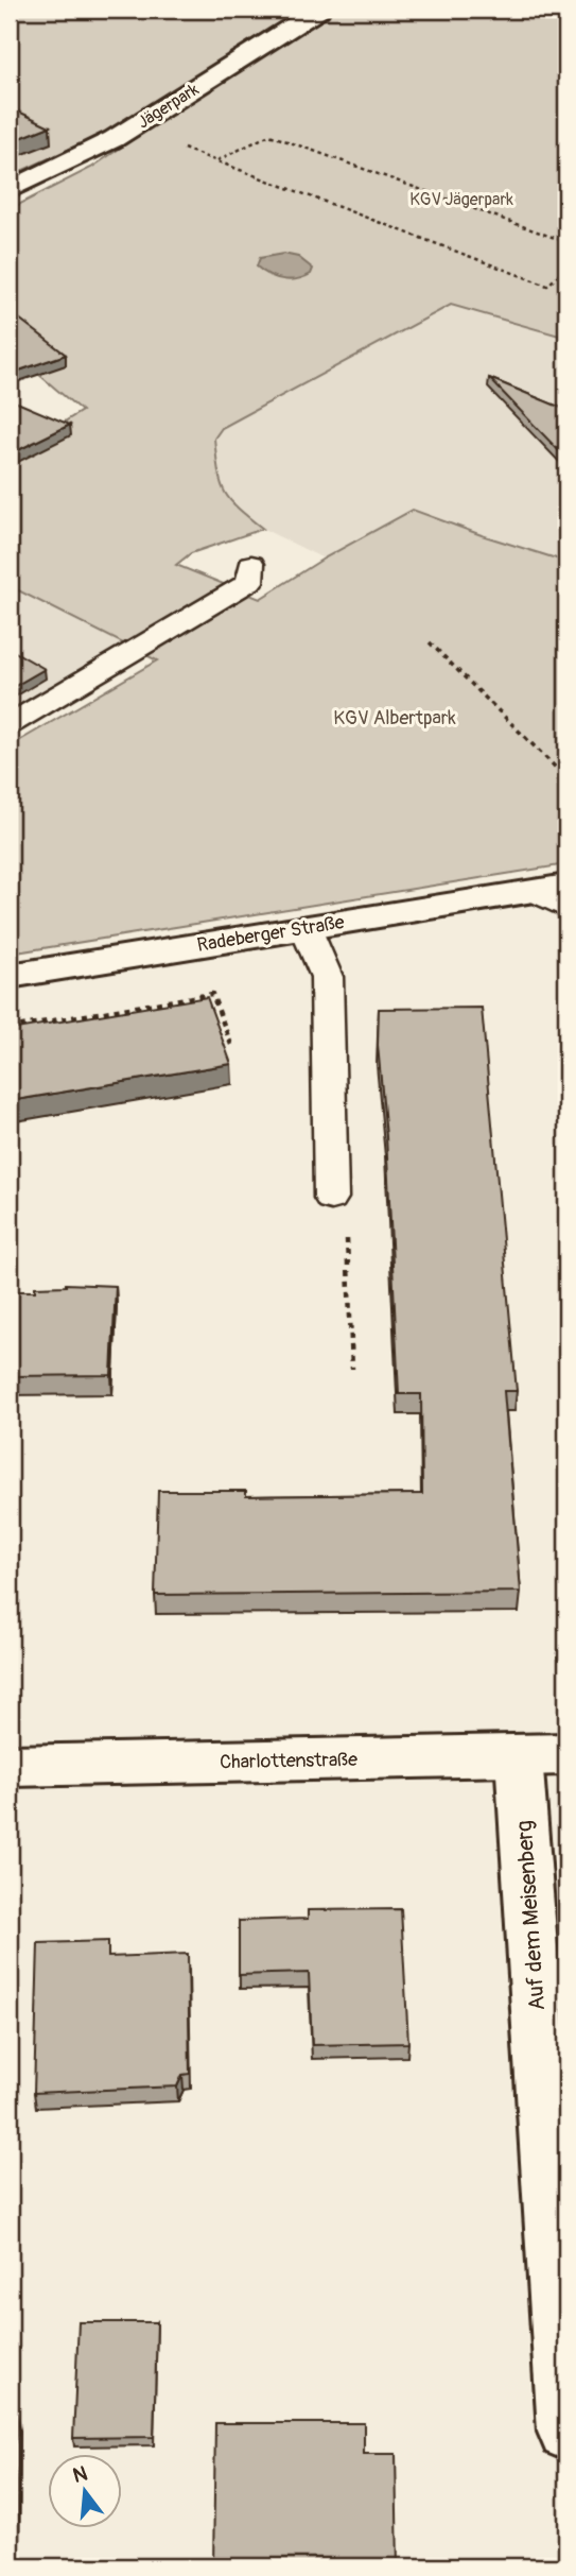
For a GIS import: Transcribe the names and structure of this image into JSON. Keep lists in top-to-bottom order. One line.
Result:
{"streets":{"street":["Jägerpark","Radeberger Straße","Charlottenstraße","Auf dem Meisenberg"]},"crossings":[["Charlottenstraße","Auf dem Meisenberg"]],"parks":["KGV Jägerpark","KGV Albertpark"],"north":"top"}
